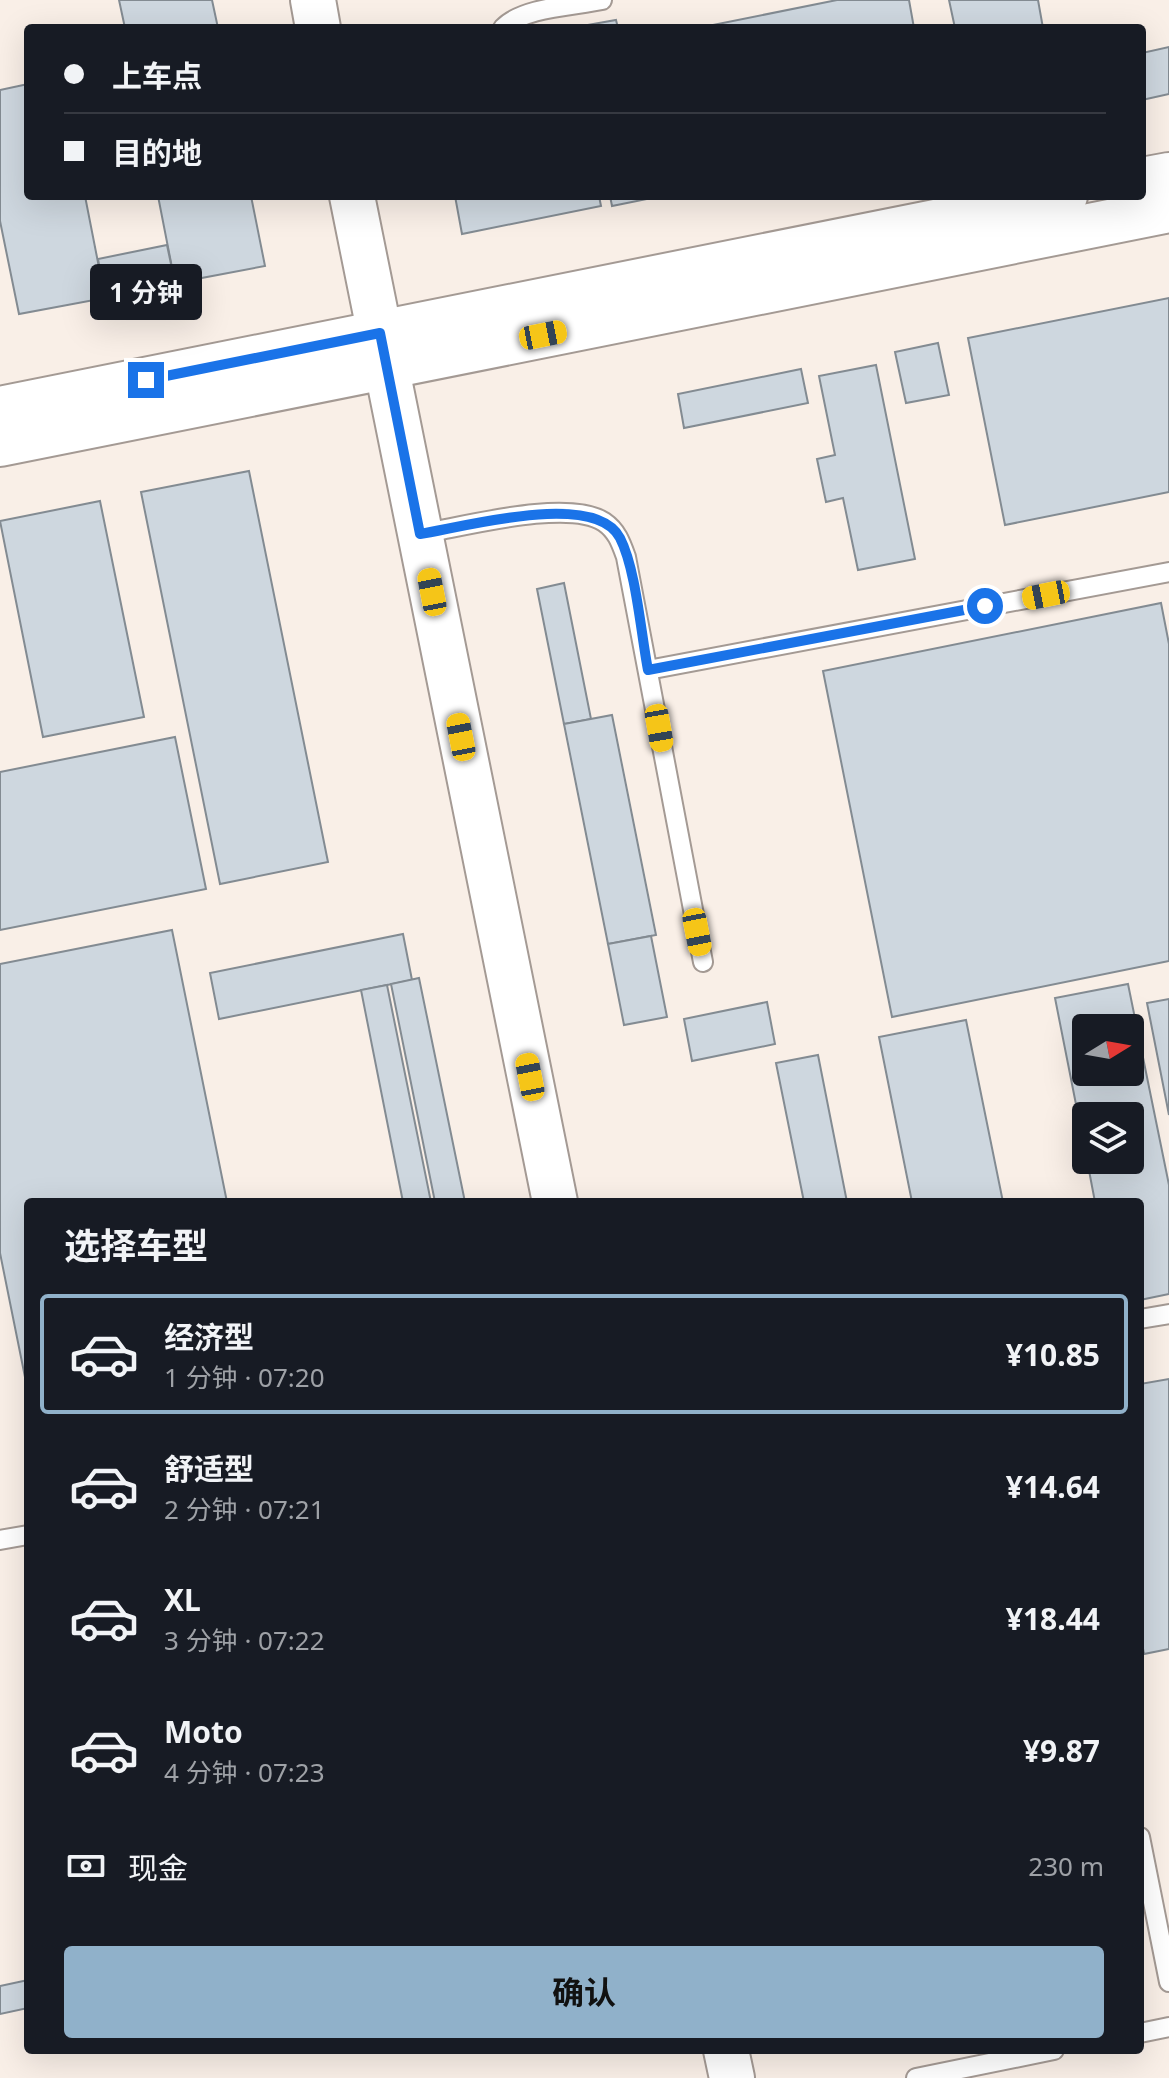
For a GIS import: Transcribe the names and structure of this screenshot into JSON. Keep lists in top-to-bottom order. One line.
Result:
{"north":"right","page":{"banner":["上车点","目的地"],"bubble":"1 分钟","heading":"选择车型","list":[{"name":"经济型","note":"1 分钟 · 07:20","value":"¥10.85"},{"name":"舒适型","note":"2 分钟 · 07:21","value":"¥14.64"},{"name":"XL","note":"3 分钟 · 07:22","value":"¥18.44"},{"name":"Moto","note":"4 分钟 · 07:23","value":"¥9.87"}],"pay":["现金","230 m"],"buttons":"确认"}}
